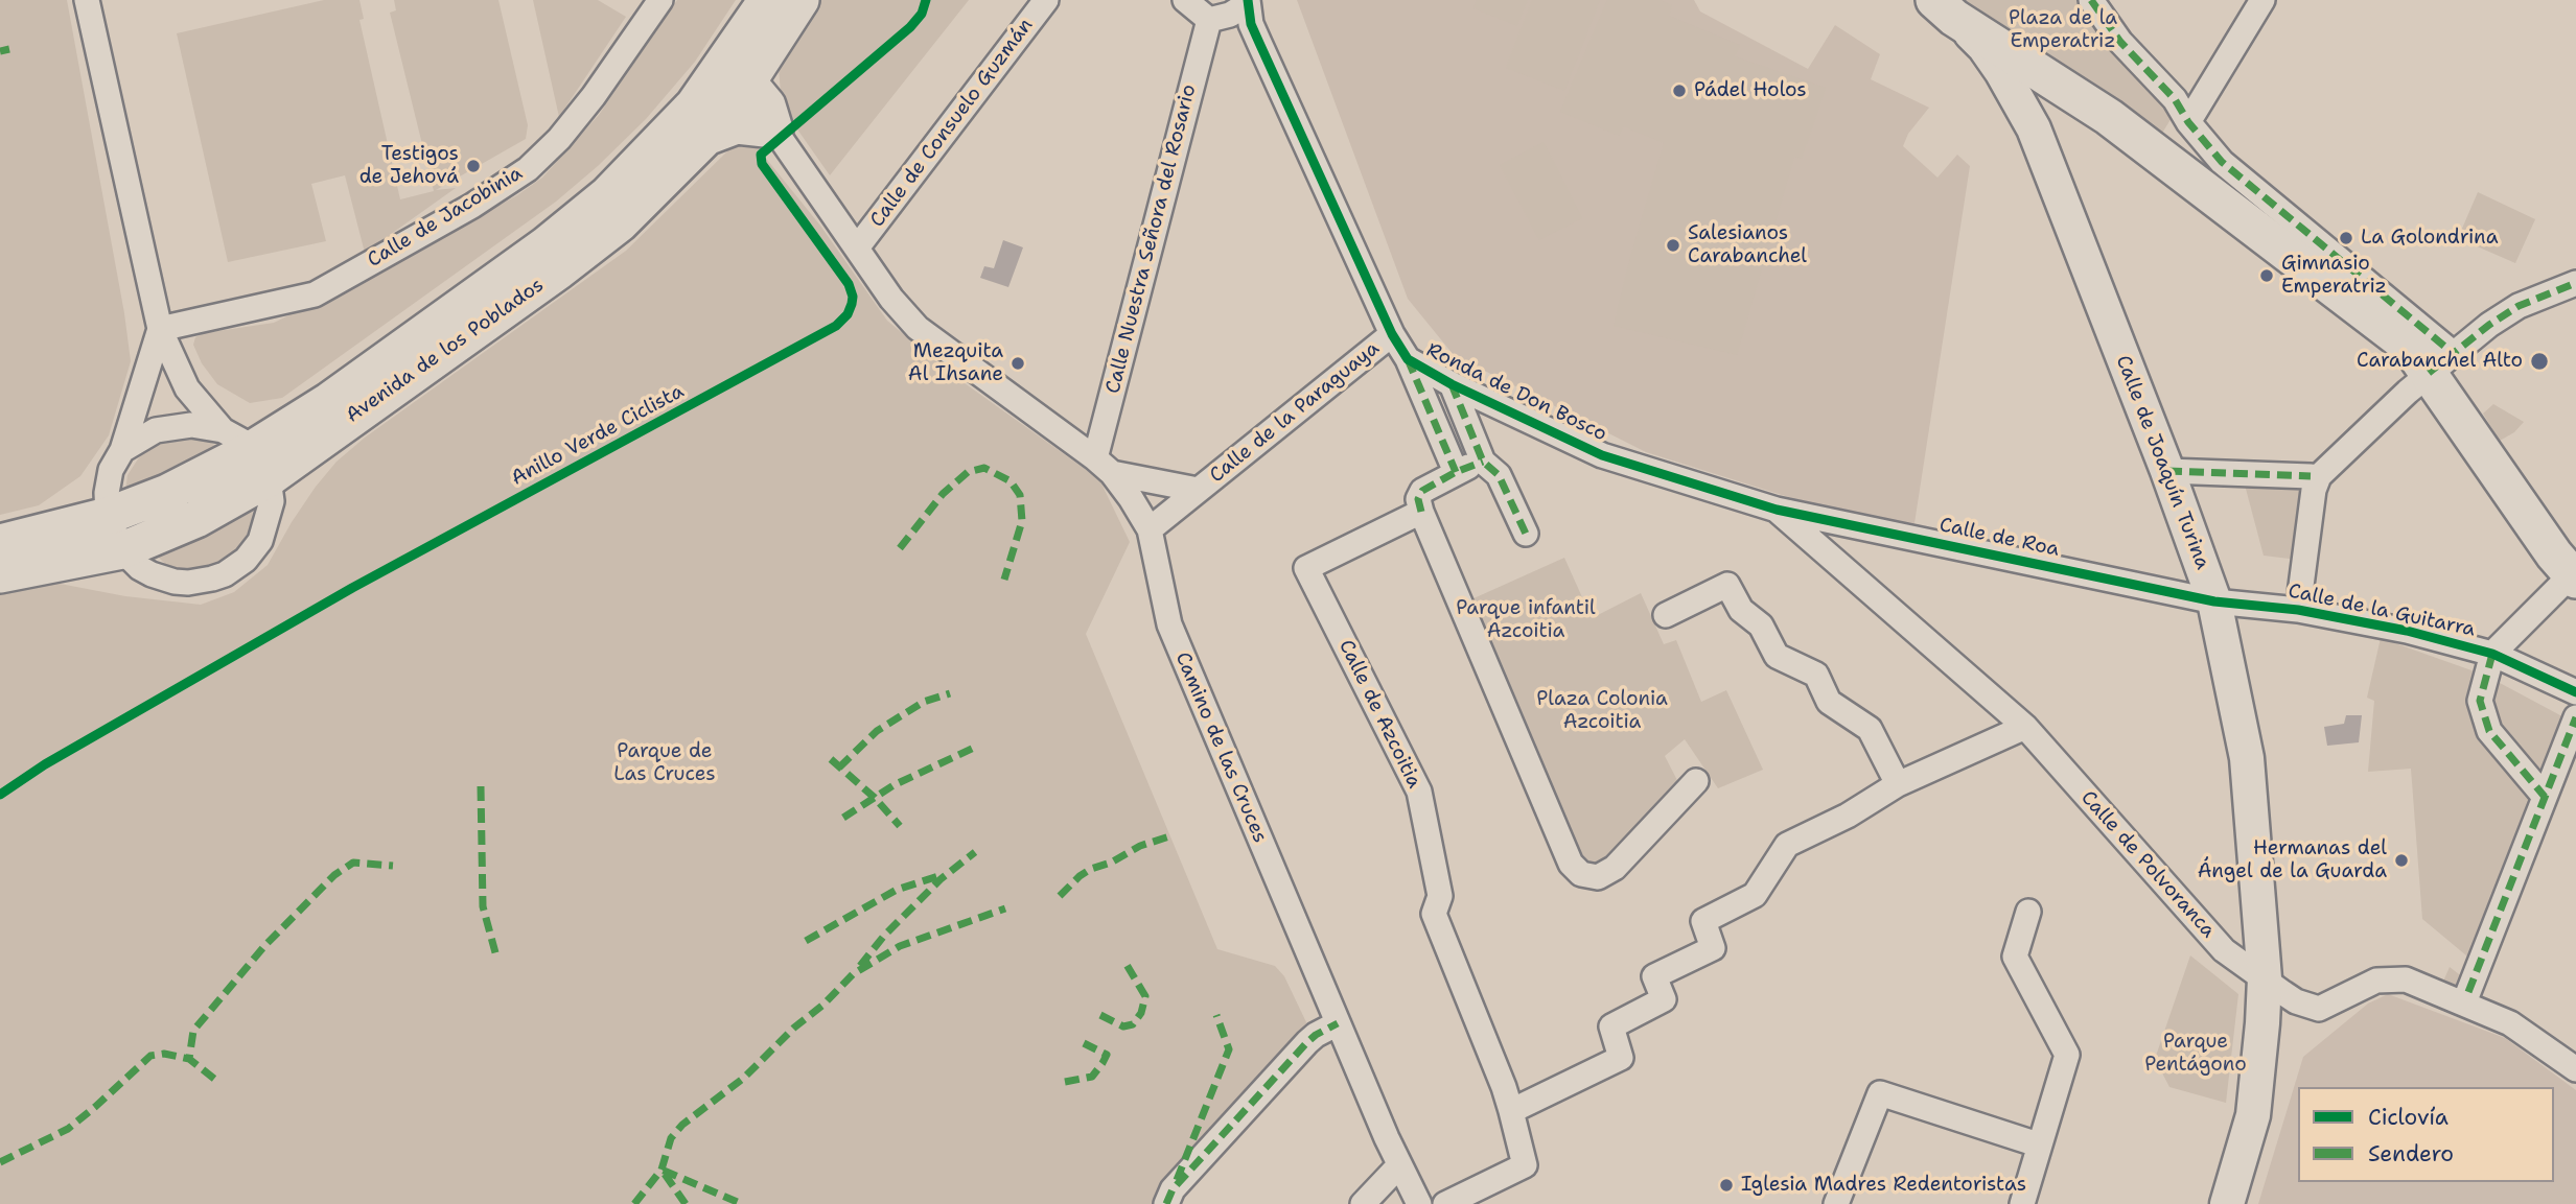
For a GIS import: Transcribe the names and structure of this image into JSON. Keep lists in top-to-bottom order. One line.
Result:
{"streets":{"main road":["Avenida de los Poblados","Calle de Joaquín Turina"],"street":["Calle de Consuelo Guzmán","Calle de Jacobinia","Calle Nuestra Señora del Rosario","Ronda de Don Bosco","Calle de la Paraguaya","Calle de Roa","Calle de la Guitarra","Calle de Azcoitia","Camino de las Cruces","Calle de Polvoranca"],"cycle path":["Anillo Verde Ciclista"]},"crossings":[["Calle de Consuelo Guzmán","Calle Nuestra Señora del Rosario"],["Calle de Consuelo Guzmán","Calle de la Paraguaya"],["Calle de Consuelo Guzmán","Camino de las Cruces"],["Calle Nuestra Señora del Rosario","Ronda de Don Bosco"],["Calle Nuestra Señora del Rosario","Calle de la Paraguaya"],["Calle Nuestra Señora del Rosario","Camino de las Cruces"],["Ronda de Don Bosco","Calle de la Paraguaya"],["Ronda de Don Bosco","Calle de Roa"],["Ronda de Don Bosco","Calle de Polvoranca"],["Calle de la Paraguaya","Camino de las Cruces"],["Calle de Joaquín Turina","Calle de Roa"],["Calle de Joaquín Turina","Calle de la Guitarra"],["Calle de Joaquín Turina","Calle de Polvoranca"],["Calle de Roa","Calle de la Guitarra"],["Calle de Roa","Calle de Polvoranca"]],"parks":["Plaza de la Emperatriz","Parque infantil Azcoitia","Plaza Colonia Azcoitia","Parque de Las Cruces","Parque Pentágono"],"places":["Pádel Holos","Testigos de Jehová","La Golondrina","Salesianos Carabanchel","Gimnasio Emperatriz","Carabanchel Alto","Mezquita Al Ihsane","Hermanas del Ángel de la Guarda","Iglesia Madres Redentoristas"],"legend":["Ciclovía","Sendero"]}
